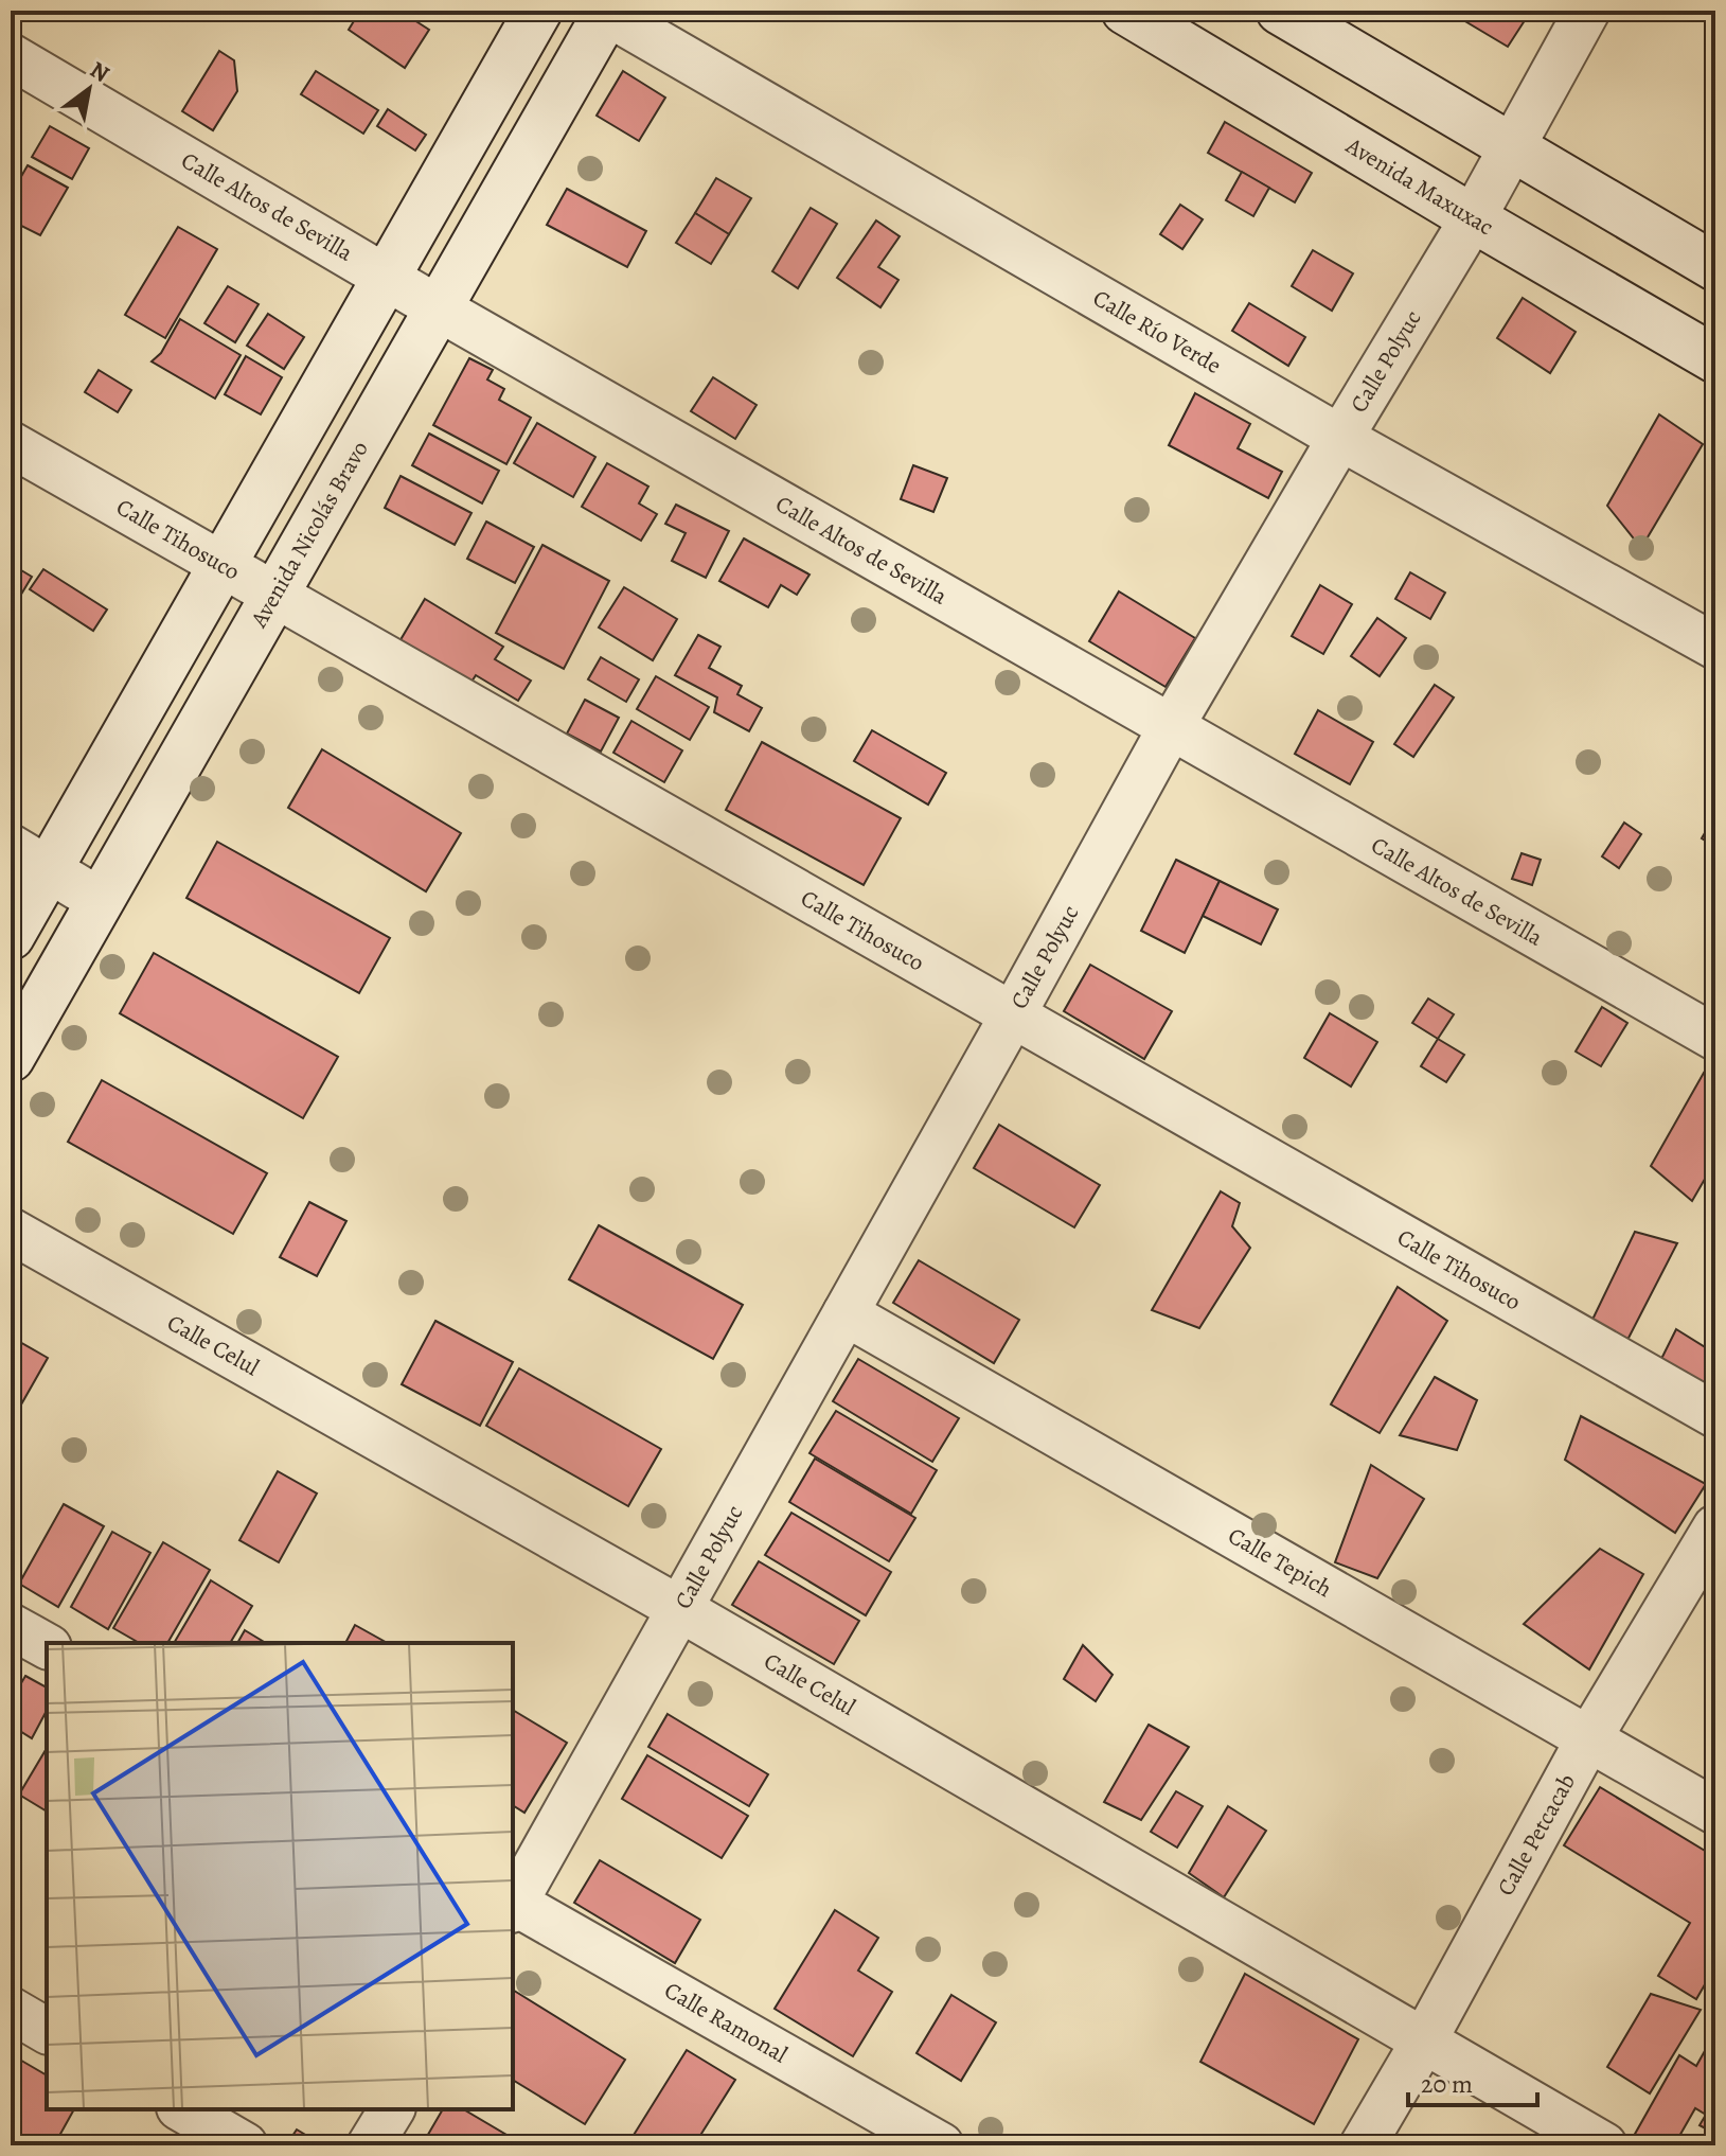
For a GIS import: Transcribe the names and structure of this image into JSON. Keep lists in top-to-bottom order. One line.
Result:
{"streets":{"main road":["Avenida Maxuxac","Avenida Nicolás Bravo"],"street":["Calle Altos de Sevilla","Calle Río Verde","Calle Polyuc","Calle Tihosuco","Calle Celul","Calle Tepich","Calle Petcacab","Calle Ramonal"]},"crossings":[["Avenida Maxuxac","Calle Polyuc"],["Calle Altos de Sevilla","Calle Polyuc"],["Calle Altos de Sevilla","Avenida Nicolás Bravo"],["Calle Río Verde","Calle Polyuc"],["Calle Río Verde","Avenida Nicolás Bravo"],["Calle Polyuc","Calle Tihosuco"],["Calle Polyuc","Calle Celul"],["Calle Polyuc","Calle Tepich"],["Avenida Nicolás Bravo","Calle Tihosuco"],["Calle Celul","Calle Petcacab"],["Calle Tepich","Calle Petcacab"]],"scale_bar":"20 m","north":"top right"}
